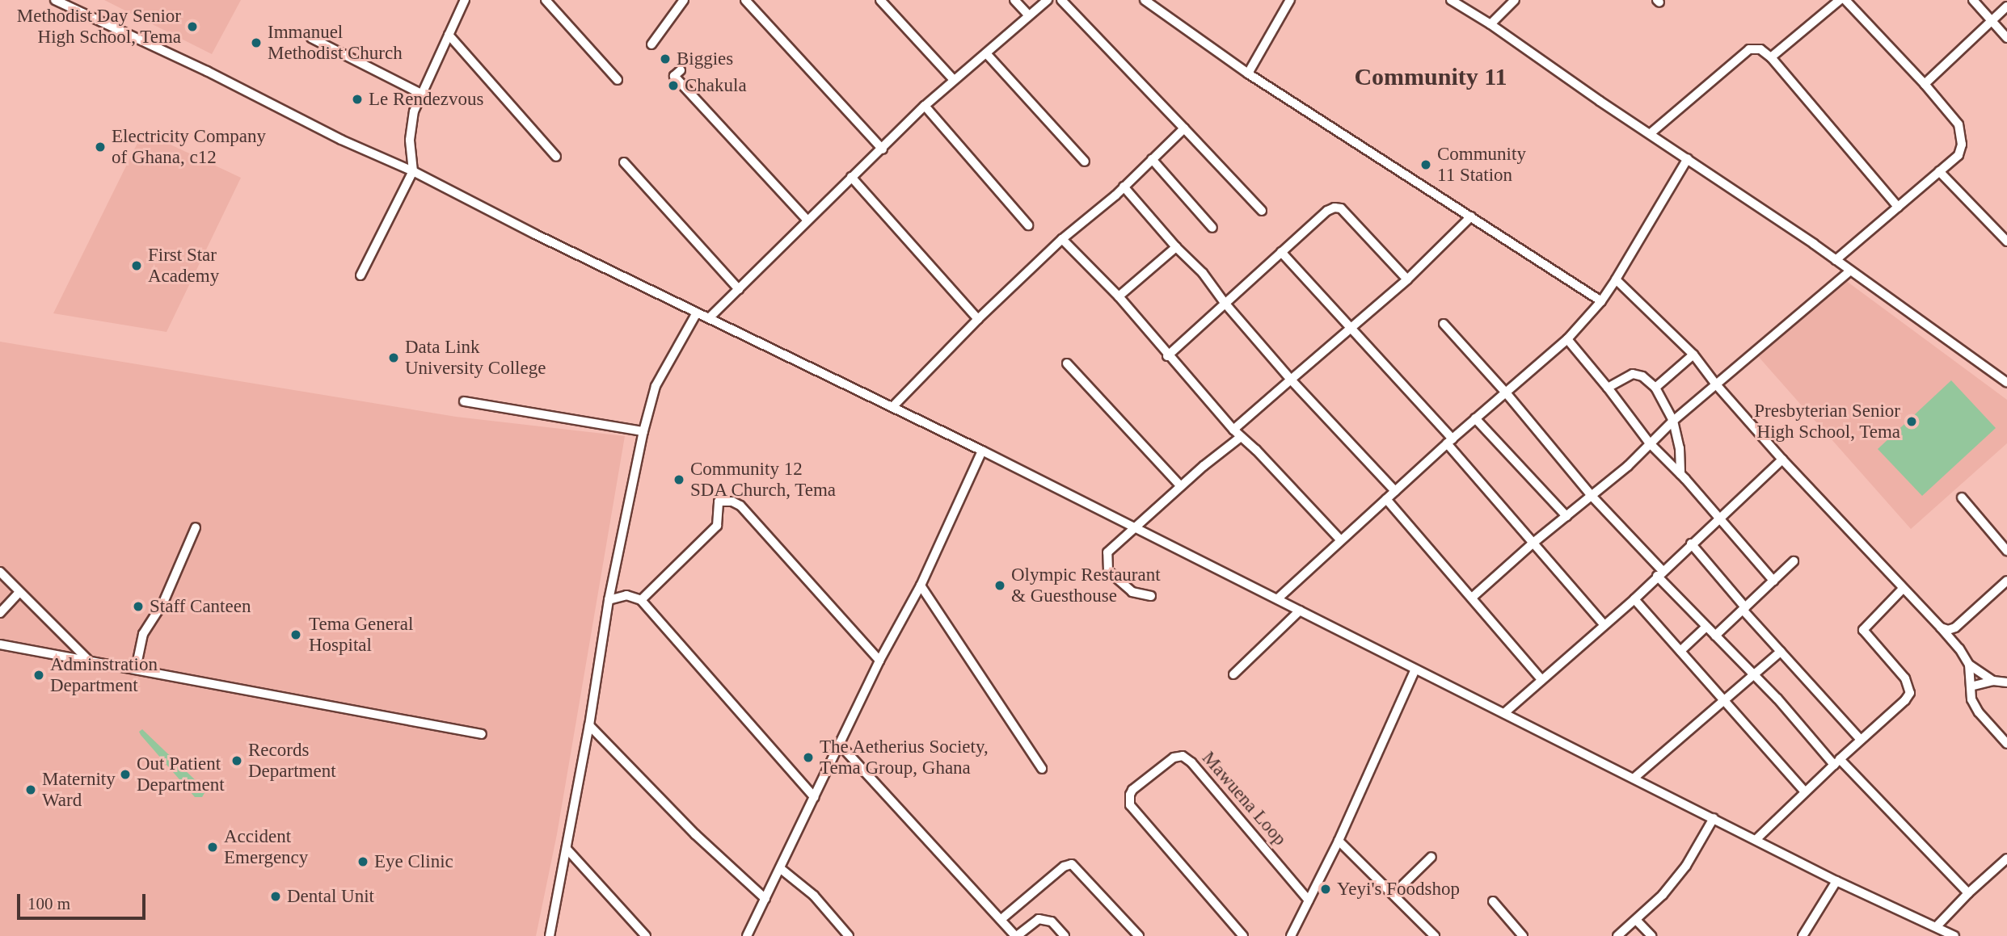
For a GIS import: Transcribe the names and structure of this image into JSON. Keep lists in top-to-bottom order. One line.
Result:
{"streets":{"street":["Mawuena Loop"]},"districts":["Community 11"],"places":["Methodist Day Senior High School, Tema","Immanuel Methodist Church","Biggies","Chakula","Le Rendezvous","Electricity Company of Ghana, c12","Community 11 Station","First Star Academy","Data Link University College","Presbyterian Senior High School, Tema","Community 12 SDA Church, Tema","Olympic Restaurant & Guesthouse","Staff Canteen","Tema General Hospital","Adminstration Department","The Aetherius Society, Tema Group, Ghana","Records Department","Out Patient Department","Maternity Ward","Accident Emergency","Eye Clinic","Yeyi's Foodshop","Dental Unit"],"scale_bar":"100 m"}
